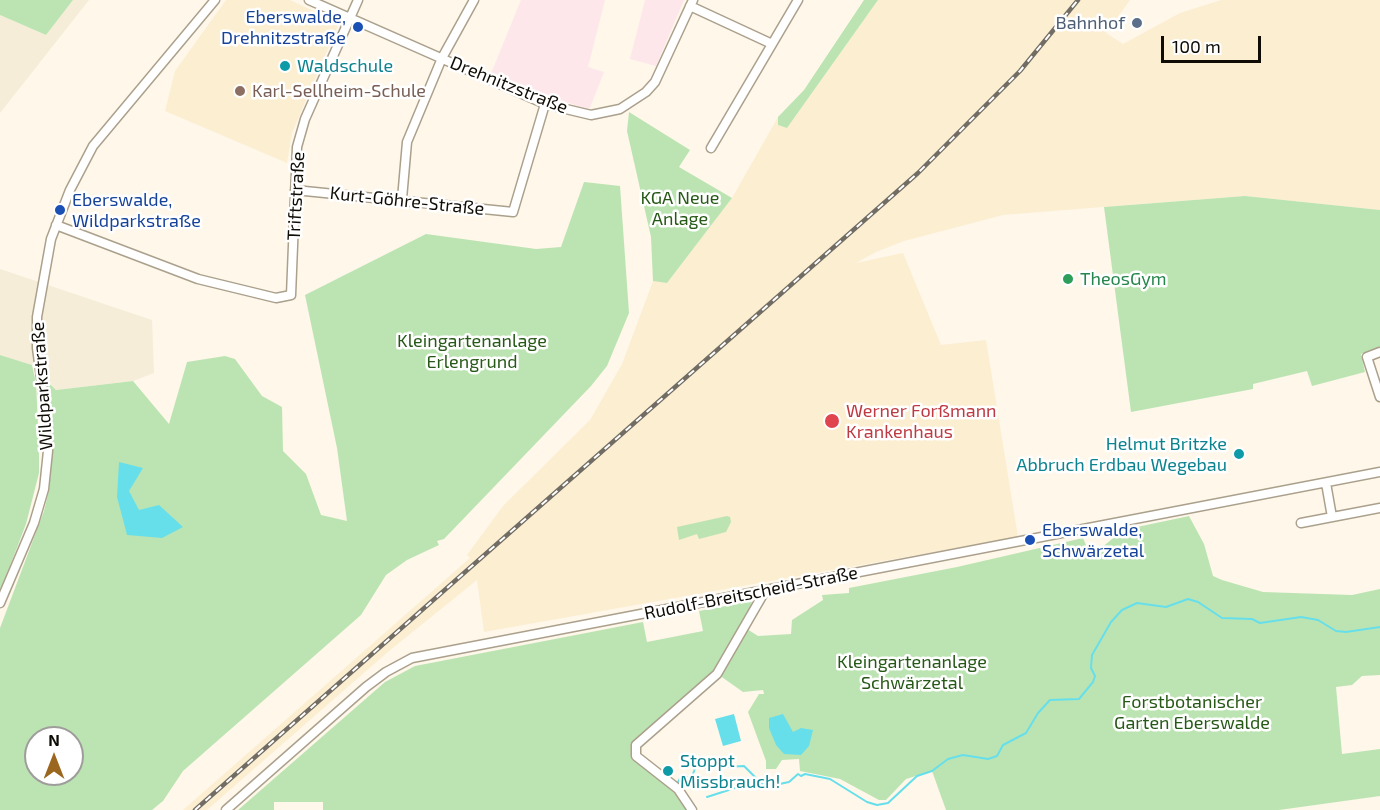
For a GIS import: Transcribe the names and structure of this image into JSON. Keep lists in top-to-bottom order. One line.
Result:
{"streets":{"street":["Drehnitzstraße","Triftstraße","Kurt-Göhre-Straße","Wildparkstraße","Rudolf-Breitscheid-Straße"]},"crossings":[["Drehnitzstraße","Triftstraße"],["Drehnitzstraße","Kurt-Göhre-Straße"],["Triftstraße","Kurt-Göhre-Straße"],["Triftstraße","Wildparkstraße"]],"parks":["KGA Neue Anlage","Kleingartenanlage Erlengrund","Kleingartenanlage Schwärzetal","Forstbotanischer Garten Eberswalde"],"places":["Bahnhof","Eberswalde, Drehnitzstraße","Waldschule","Karl-Sellheim-Schule","Eberswalde, Wildparkstraße","TheosGym","Werner Forßmann Krankenhaus","Helmut Britzke Abbruch Erdbau Wegebau","Eberswalde, Schwärzetal","Stoppt Missbrauch!"],"scale_bar":"100 m","north":"top"}
